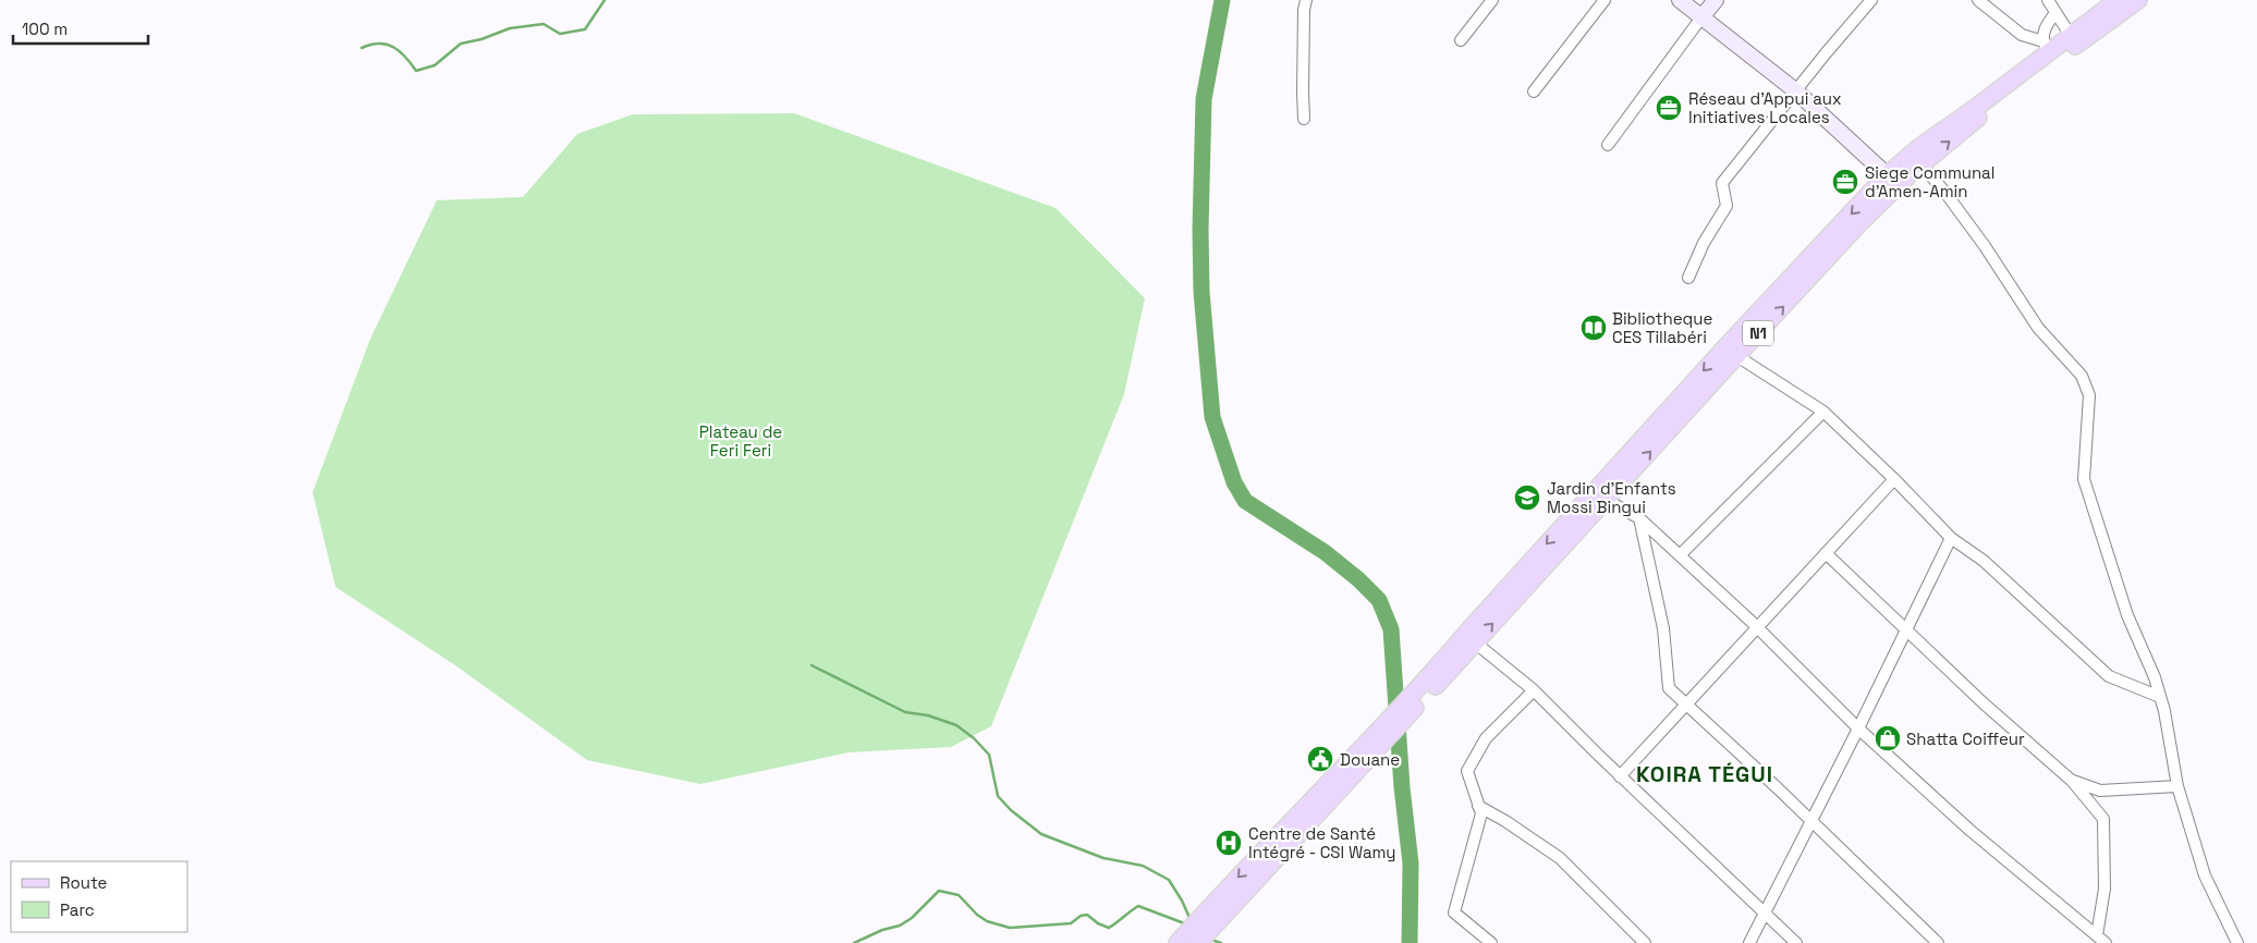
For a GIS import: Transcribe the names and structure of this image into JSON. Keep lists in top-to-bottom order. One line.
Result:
{"streets":{"main road":["N1"]},"districts":["KOIRA TÉGUI"],"parks":["Plateau de Feri Feri"],"places":{"office":["Réseau d'Appui aux Initiatives Locales","Siege Communal d'Amen-Amin"],"library":["Bibliotheque CES Tillabéri"],"school or university":["Jardin d’Enfants Mossi Bingui"],"shop":["Shatta Coiffeur"],"public building":["Douane"],"hospital":["Centre de Santé Intégré - CSI Wamy"]},"legend":["Route","Parc"],"scale_bar":"100 m"}
